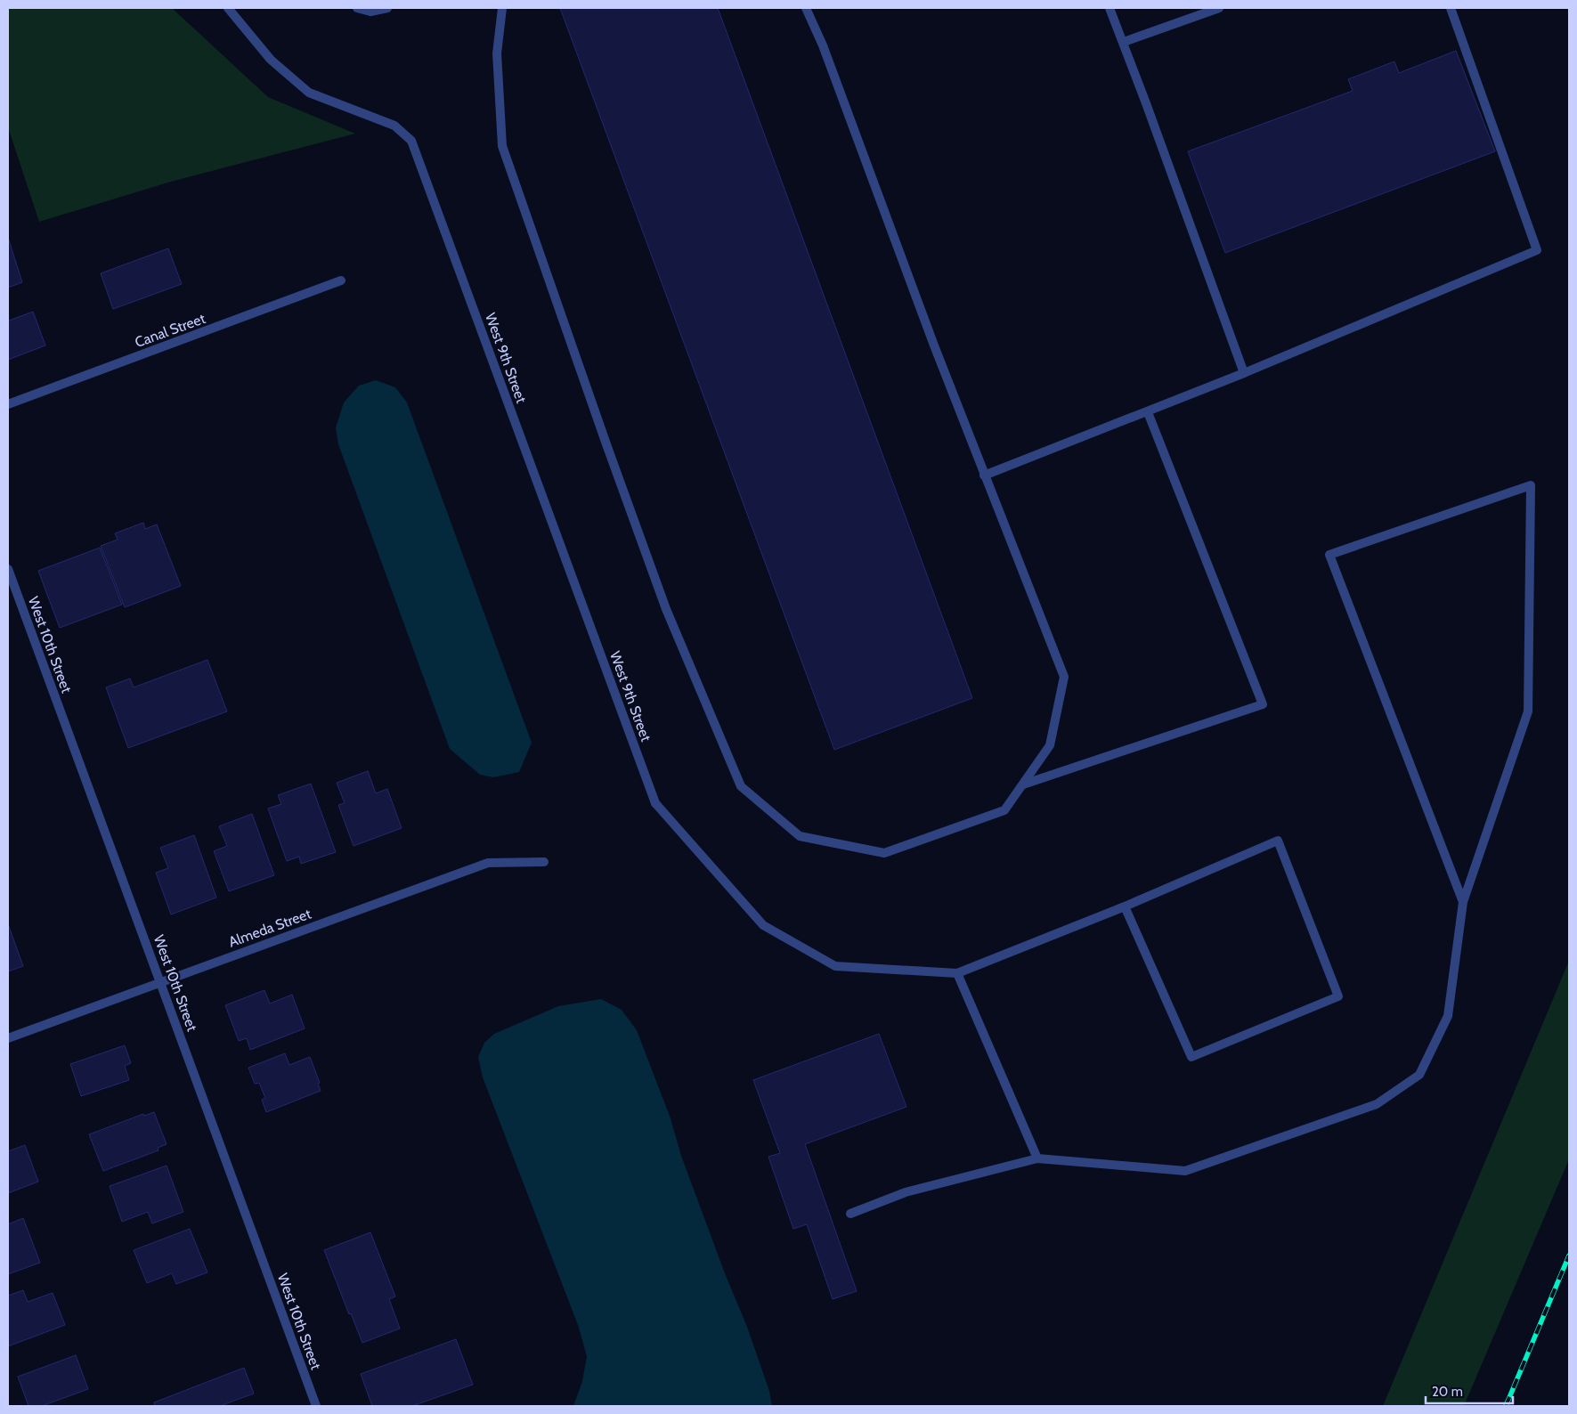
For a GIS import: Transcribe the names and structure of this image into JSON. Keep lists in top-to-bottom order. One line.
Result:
{"streets":{"street":["Canal Street","West 9th Street","West 10th Street","Almeda Street"]},"crossings":[["West 10th Street","Almeda Street"]],"scale_bar":"20 m"}
